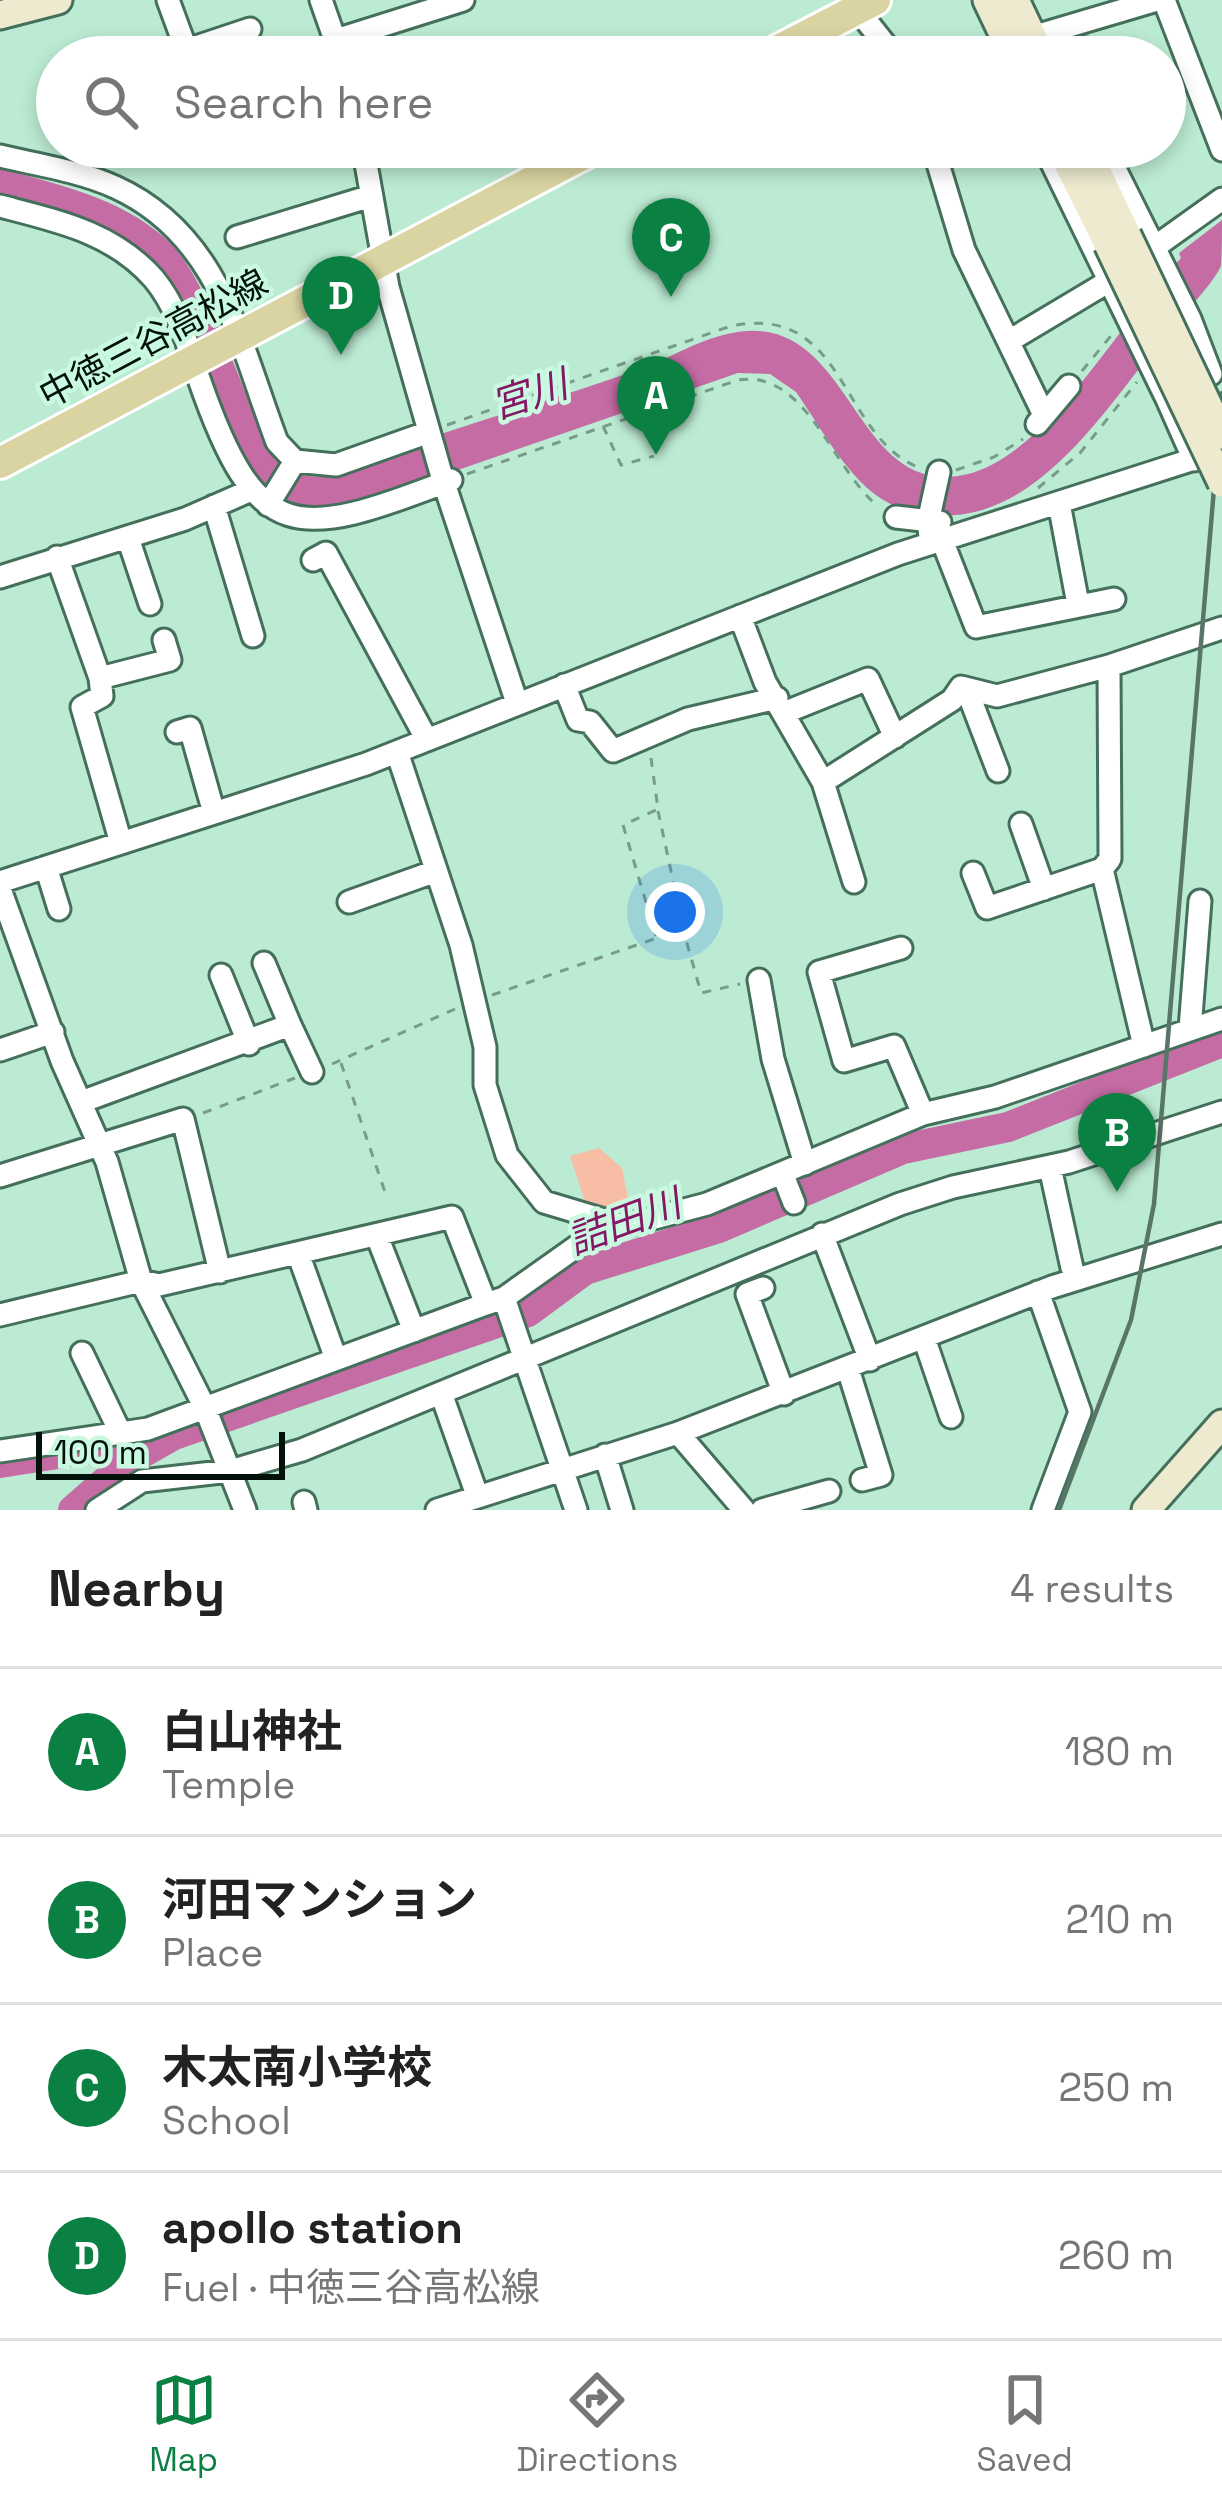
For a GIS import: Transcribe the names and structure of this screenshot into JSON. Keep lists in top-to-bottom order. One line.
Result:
{"streets":{"main road":["中徳三谷高松線"]},"water":["宮川","詰田川"],"scale_bar":"100 m","page":{"search":"Search here","pins":["C","D","A","B"],"scale":"100 m","heading":["Nearby","4 results"],"list":[{"mark":"A","name":"白山神社","note":"Temple","value":"180 m"},{"mark":"B","name":"河田マンション","note":"Place","value":"210 m"},{"mark":"C","name":"木太南小学校","note":"School","value":"250 m"},{"mark":"D","name":"apollo station","note":"Fuel · 中徳三谷高松線","value":"260 m"}],"nav":["Map","Directions","Saved"]}}
